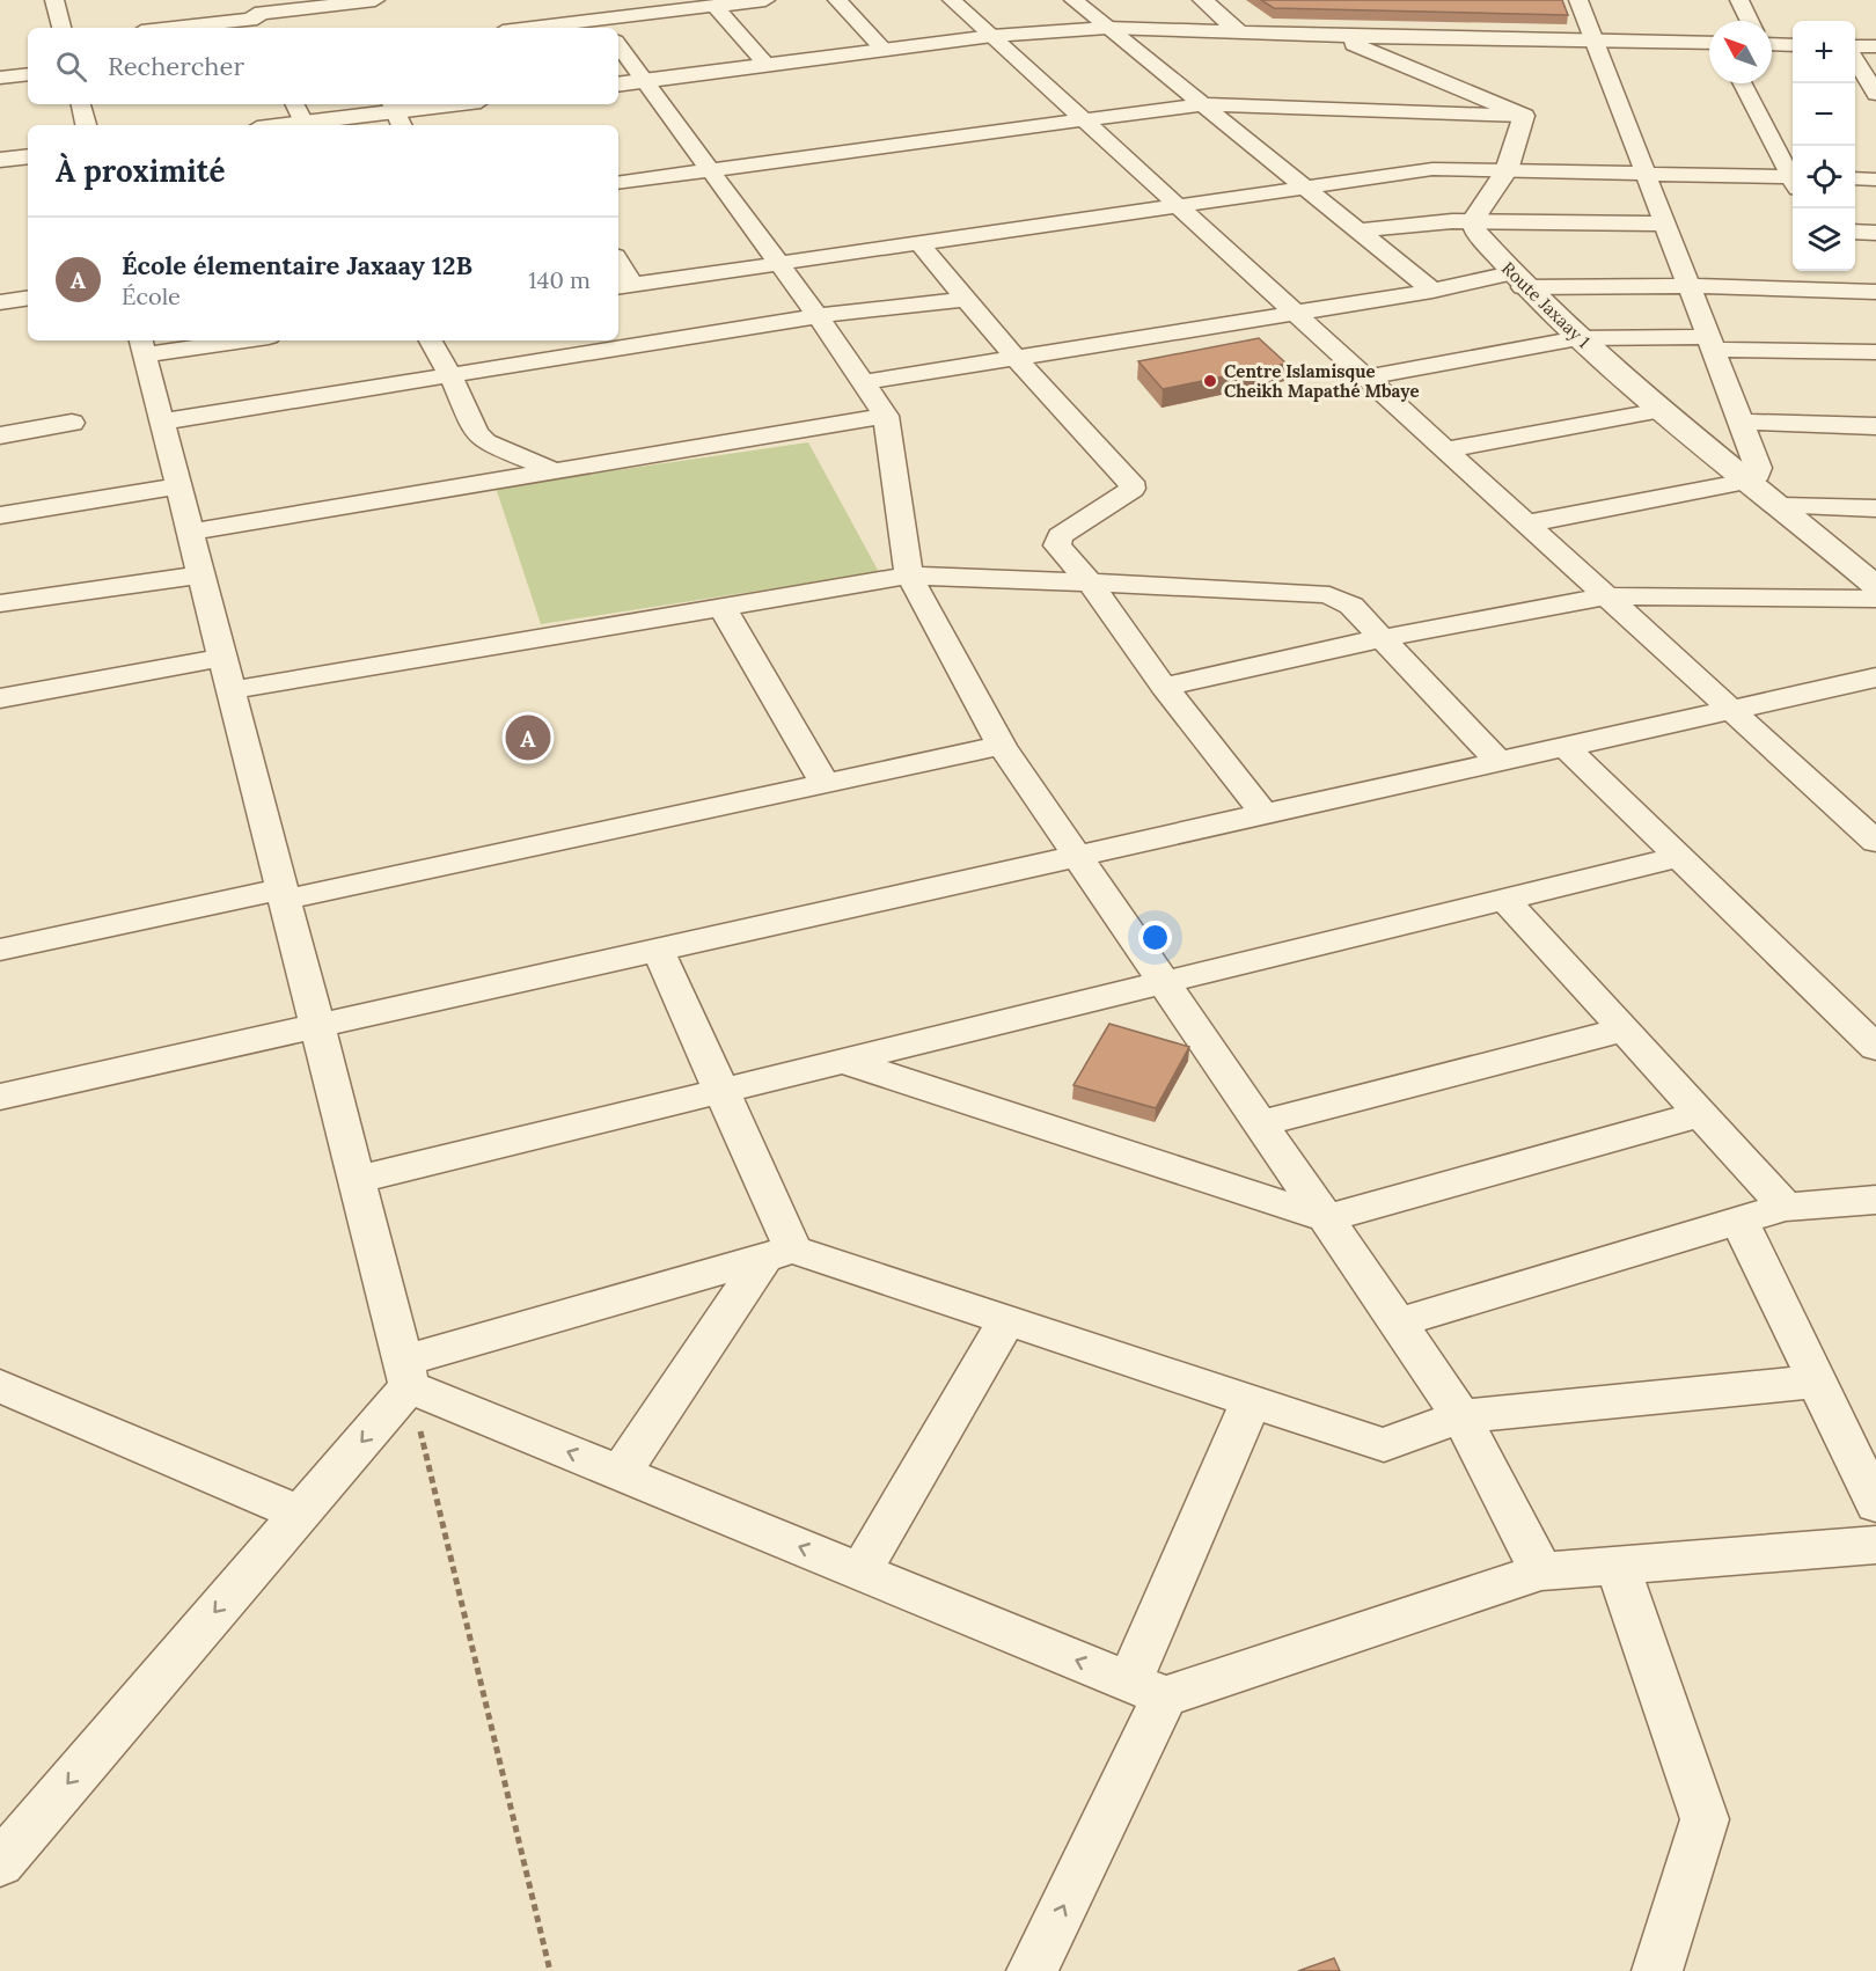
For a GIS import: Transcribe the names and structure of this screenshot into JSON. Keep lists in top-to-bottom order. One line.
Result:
{"streets":{"street":["Route Jaxaay 1"]},"places":["Centre Islamisque Cheikh Mapathé Mbaye"],"north":"top left","page":{"map_buttons":["+","−"],"search":"Rechercher","heading":"À proximité","list":[{"mark":"A","name":"École élementaire Jaxaay 12B","note":"École","value":"140 m"}],"pins":"A"}}
